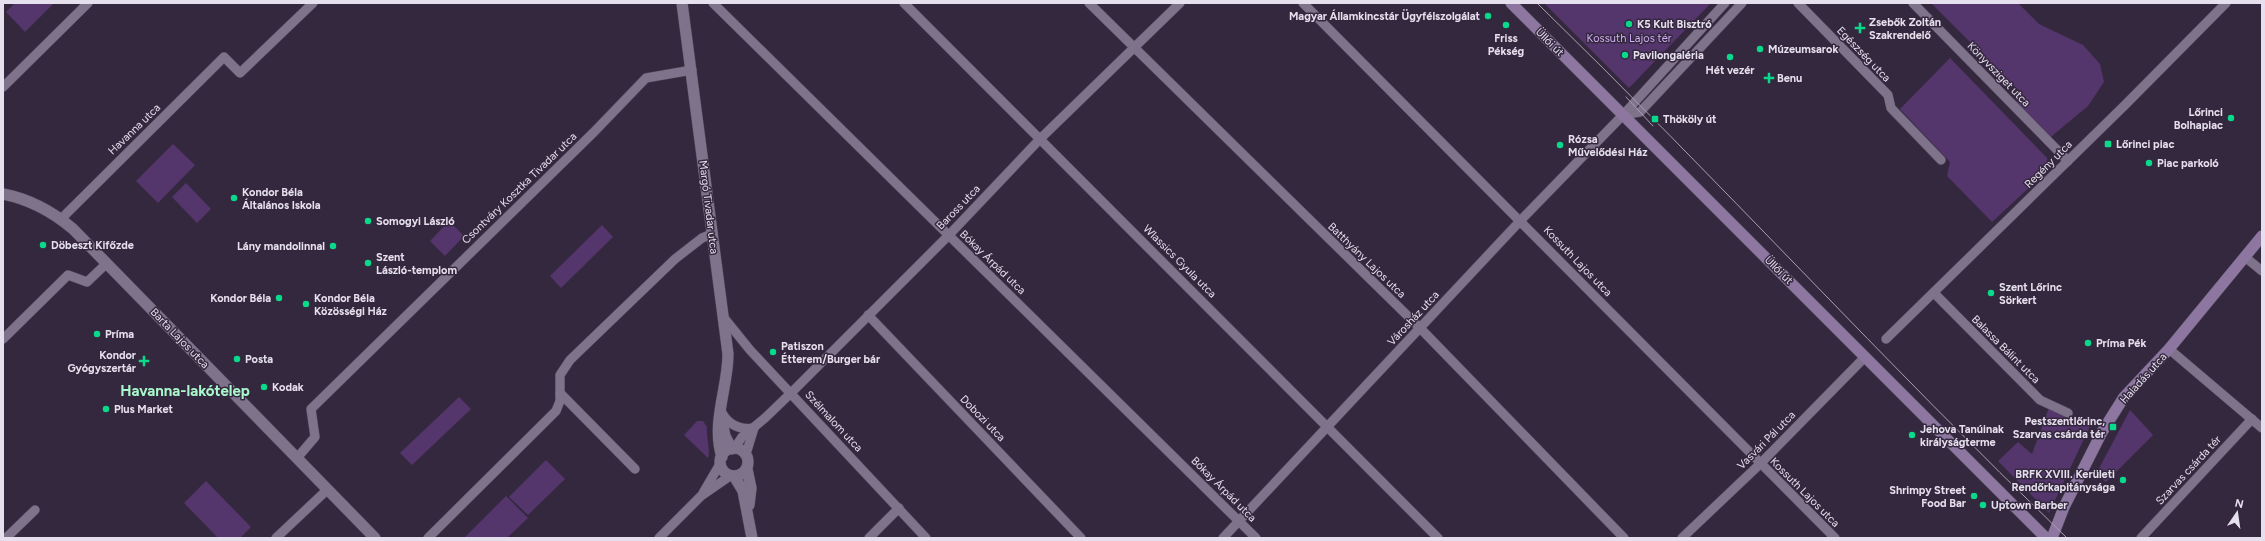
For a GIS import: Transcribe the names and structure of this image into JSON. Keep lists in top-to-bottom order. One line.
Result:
{"streets":{"main road":["Üllői út","Haladás utca"],"street":["Egészség utca","Könyvsziget utca","Havanna utca","Regény utca","Csontváry Kosztka Tivadar utca","Margó Tivadar utca","Baross utca","Batthyány Lajos utca","Wlassics Gyula utca","Kossuth Lajos utca","Bókay Árpád utca","Városház utca","Barta Lajos utca","Balassa Bálint utca","Dobozi utca","Szélmalom utca","Vasvári Pál utca","Szarvas csárda tér"]},"crossings":[["Üllői út","Városház utca"],["Üllői út","Vasvári Pál utca"],["Könyvsziget utca","Regény utca"],["Havanna utca","Barta Lajos utca"],["Regény utca","Balassa Bálint utca"],["Csontváry Kosztka Tivadar utca","Margó Tivadar utca"],["Csontváry Kosztka Tivadar utca","Barta Lajos utca"],["Margó Tivadar utca","Baross utca"],["Margó Tivadar utca","Szélmalom utca"],["Baross utca","Batthyány Lajos utca"],["Baross utca","Wlassics Gyula utca"],["Baross utca","Bókay Árpád utca"],["Baross utca","Dobozi utca"],["Baross utca","Szélmalom utca"],["Batthyány Lajos utca","Városház utca"],["Wlassics Gyula utca","Városház utca"],["Kossuth Lajos utca","Városház utca"],["Kossuth Lajos utca","Vasvári Pál utca"],["Bókay Árpád utca","Városház utca"]],"districts":["Havanna-lakótelep"],"parks":["Kossuth Lajos tér"],"places":{"other":["Magyar Államkincstár Ügyfélszolgálat","K5 Kult Bisztró","Friss Pékség","Múzeumsarok","Pavilongaléria","Hét vezér","Lőrinci Bolhapiac","Rózsa Művelődési Ház","Piac parkoló","Kondor Béla Általános Iskola","Somogyi László","Döbeszt Kifőzde","Lány mandolinnal","Szent László-templom","Szent Lőrinc Sörkert","Kondor Béla","Kondor Béla Közösségi Ház","Príma","Príma Pék","Patiszon Étterem/Burger bár","Posta","Kodak","Plus Market","Jehova Tanúinak királyságterme","BRFK XVIII. Kerületi Rendőrkapitánysága","Shrimpy Street Food Bar","Uptown Barber"],"health":["Zsebők Zoltán Szakrendelő","Benu","Kondor Gyógyszertár"],"transit":["Thököly út","Lőrinci piac","Pestszentlőrinc, Szarvas csárda tér"]},"north":"top"}
